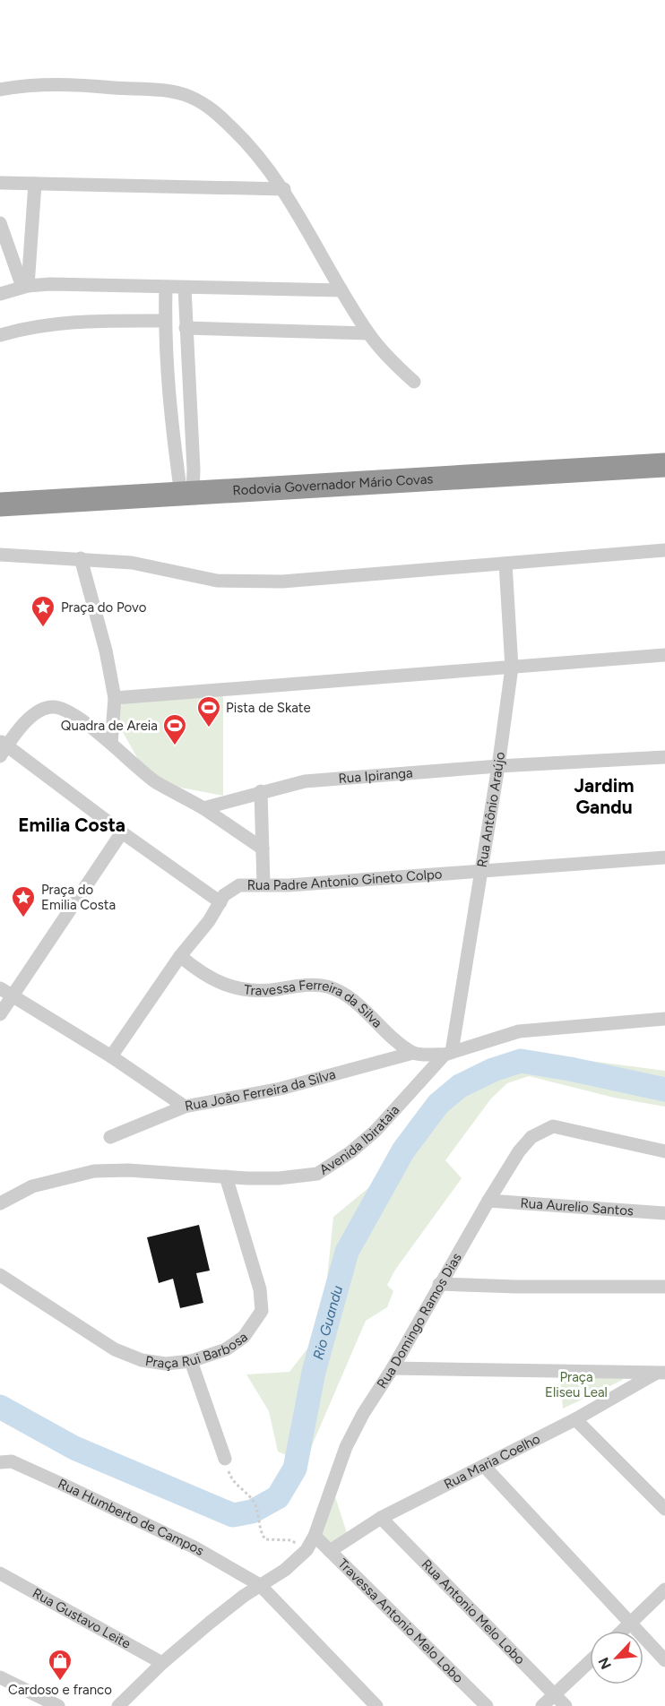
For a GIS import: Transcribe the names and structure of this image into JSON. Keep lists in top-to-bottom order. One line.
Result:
{"streets":{"highway":["Rodovia Governador Mário Covas"],"street":["Rua Ipiranga","Rua Antônio Araújo","Rua Padre Antonio Gineto Colpo","Travessa Ferreira da Silva","Rua João Ferreira da Silva","Avenida Ibirataia","Rua Aurelio Santos","Rua Domingo Ramos Dias","Praça Rui Barbosa","Rua Maria Coelho","Rua Humberto de Campos","Rua Antonio Melo Lobo","Rua Gustavo Leite","Travessa Antonio Melo Lobo"]},"crossings":[["Rua Ipiranga","Rua Antônio Araújo"],["Rua Antônio Araújo","Rua Padre Antonio Gineto Colpo"],["Rua Antônio Araújo","Avenida Ibirataia"],["Rua Padre Antonio Gineto Colpo","Travessa Ferreira da Silva"],["Travessa Ferreira da Silva","Rua João Ferreira da Silva"],["Avenida Ibirataia","Praça Rui Barbosa"],["Rua Aurelio Santos","Rua Domingo Ramos Dias"],["Rua Domingo Ramos Dias","Rua Humberto de Campos"],["Rua Domingo Ramos Dias","Rua Gustavo Leite"],["Rua Domingo Ramos Dias","Travessa Antonio Melo Lobo"],["Rua Maria Coelho","Rua Antonio Melo Lobo"],["Rua Maria Coelho","Travessa Antonio Melo Lobo"]],"districts":["Jardim Gandu","Emilia Costa"],"water":["Rio Guandu"],"parks":["Praça Eliseu Leal"],"places":{"place":["Praça do Povo","Praça do Emilia Costa"],"sports":["Pista de Skate","Quadra de Areia"],"shop":["Cardoso e franco"]},"north":"bottom left"}
